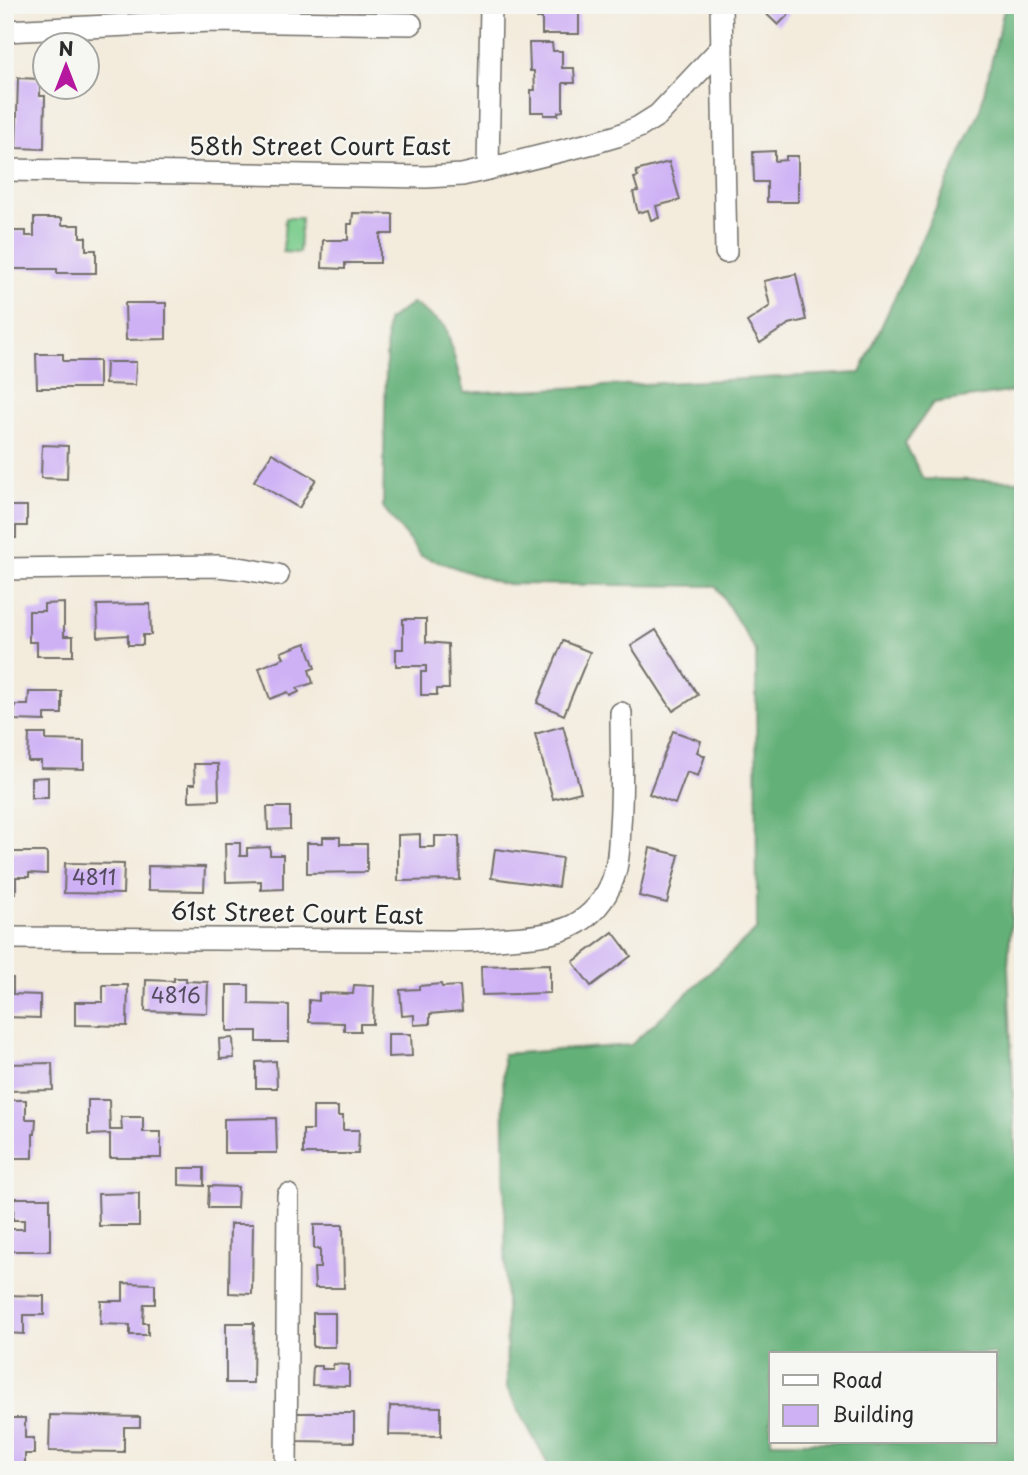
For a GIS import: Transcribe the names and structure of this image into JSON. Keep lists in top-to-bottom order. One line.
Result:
{"streets":{"street":["58th Street Court East","61st Street Court East"]},"house_numbers":["4811","4816"],"legend":["Road","Building"],"north":"top"}
